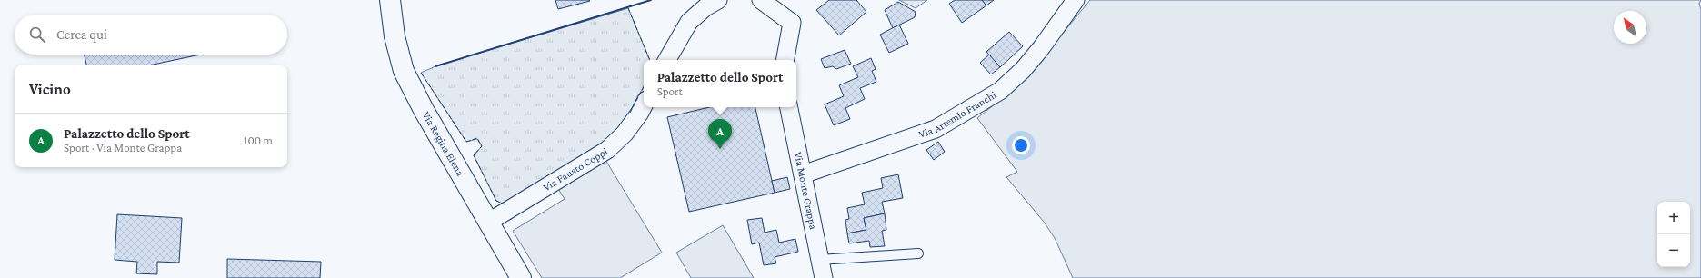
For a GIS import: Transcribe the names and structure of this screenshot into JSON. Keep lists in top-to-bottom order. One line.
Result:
{"streets":{"street":["Via Artemio Franchi","Via Regina Elena","Via Fausto Coppi","Via Monte Grappa"]},"crossings":[["Via Artemio Franchi","Via Monte Grappa"],["Via Regina Elena","Via Fausto Coppi"]],"north":"top left","page":{"search":"Cerca qui","popup":["Palazzetto dello Sport","Sport"],"heading":"Vicino","list":[{"mark":"A","name":"Palazzetto dello Sport","note":"Sport · Via Monte Grappa","value":"100 m"}],"pins":"A","map_buttons":["+","−"]}}
